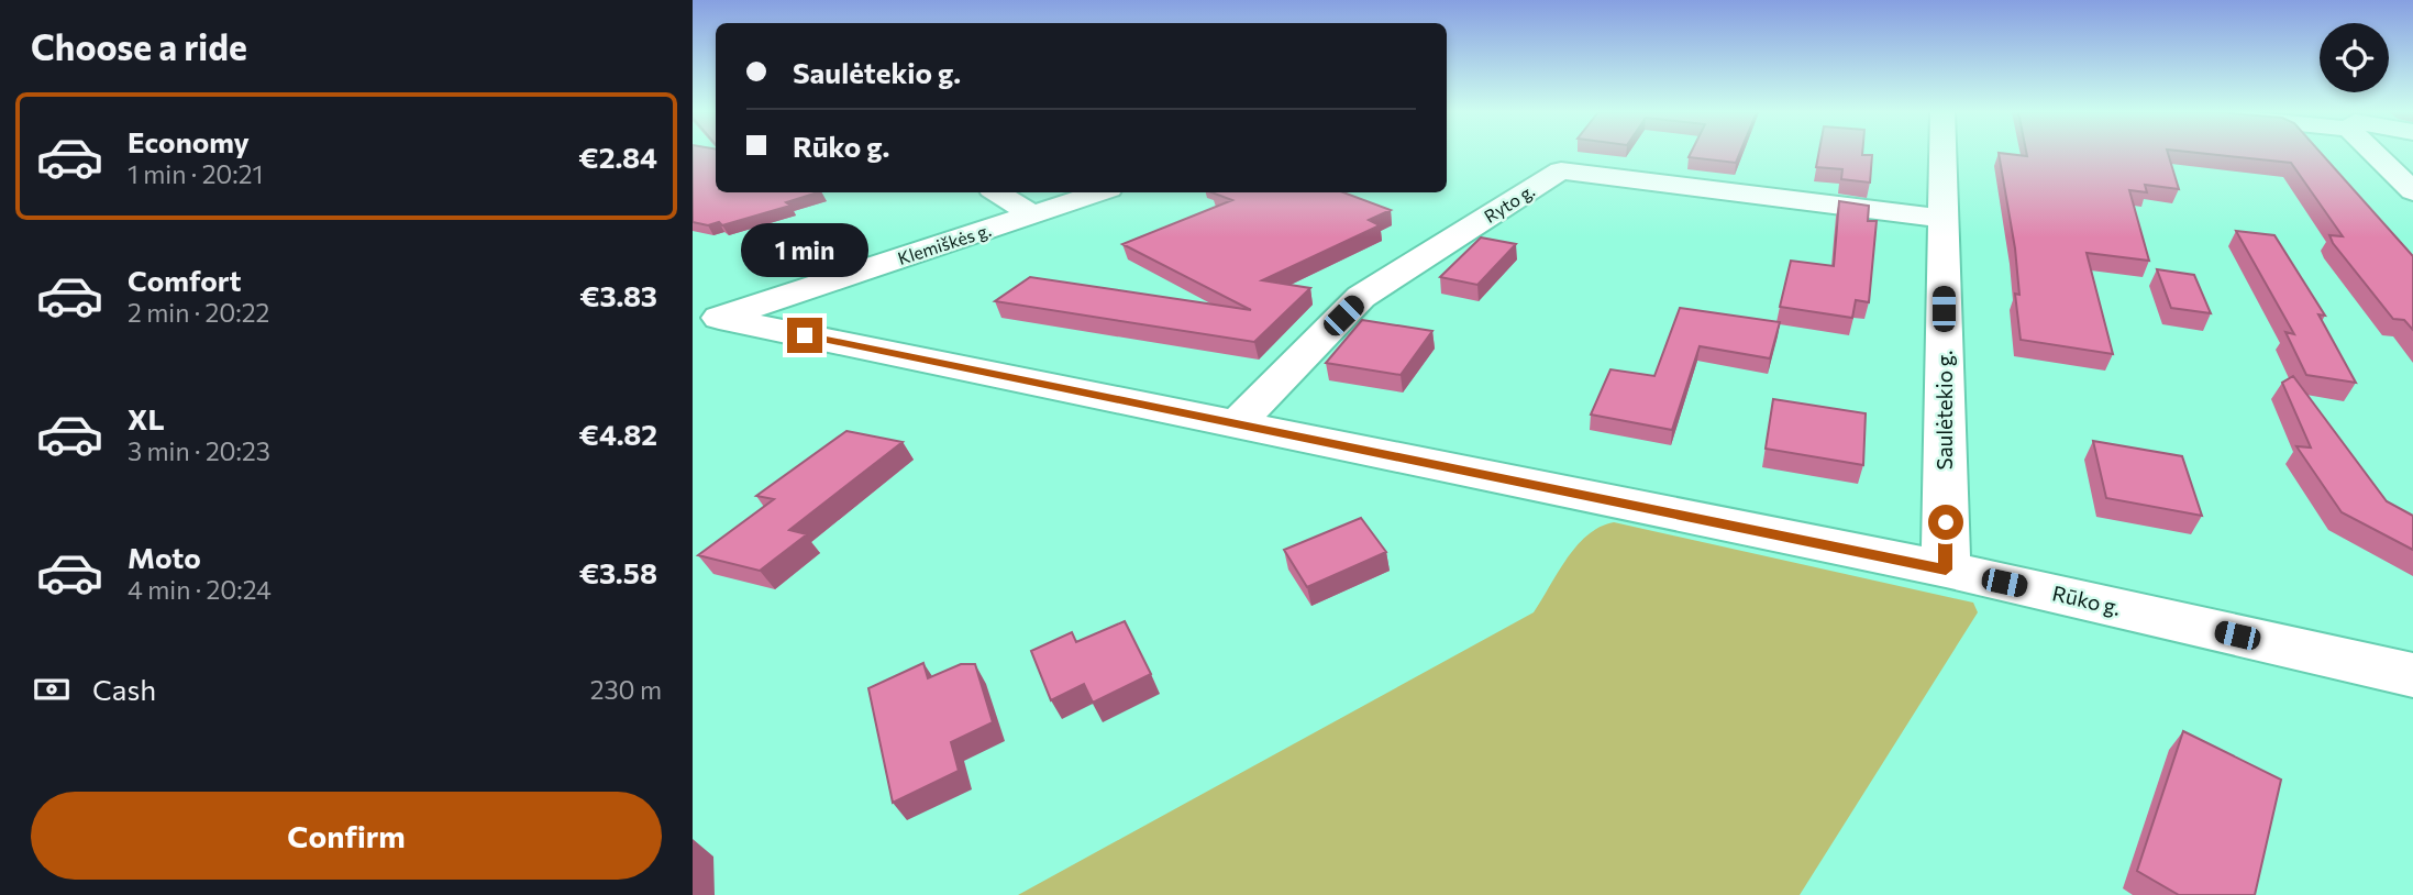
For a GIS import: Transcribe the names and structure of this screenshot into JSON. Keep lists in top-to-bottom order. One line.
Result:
{"streets":{"street":["Ryto g.","Klemiškės g.","Saulėtekio g.","Rūko g."]},"crossings":[["Ryto g.","Saulėtekio g."],["Ryto g.","Rūko g."],["Klemiškės g.","Rūko g."],["Saulėtekio g.","Rūko g."]],"page":{"heading":"Choose a ride","banner":["Saulėtekio g.","Rūko g."],"list":[{"name":"Economy","note":"1 min · 20:21","value":"€2.84"},{"name":"Comfort","note":"2 min · 20:22","value":"€3.83"},{"name":"XL","note":"3 min · 20:23","value":"€4.82"},{"name":"Moto","note":"4 min · 20:24","value":"€3.58"}],"bubble":"1 min","pay":["Cash","230 m"],"buttons":"Confirm"}}
